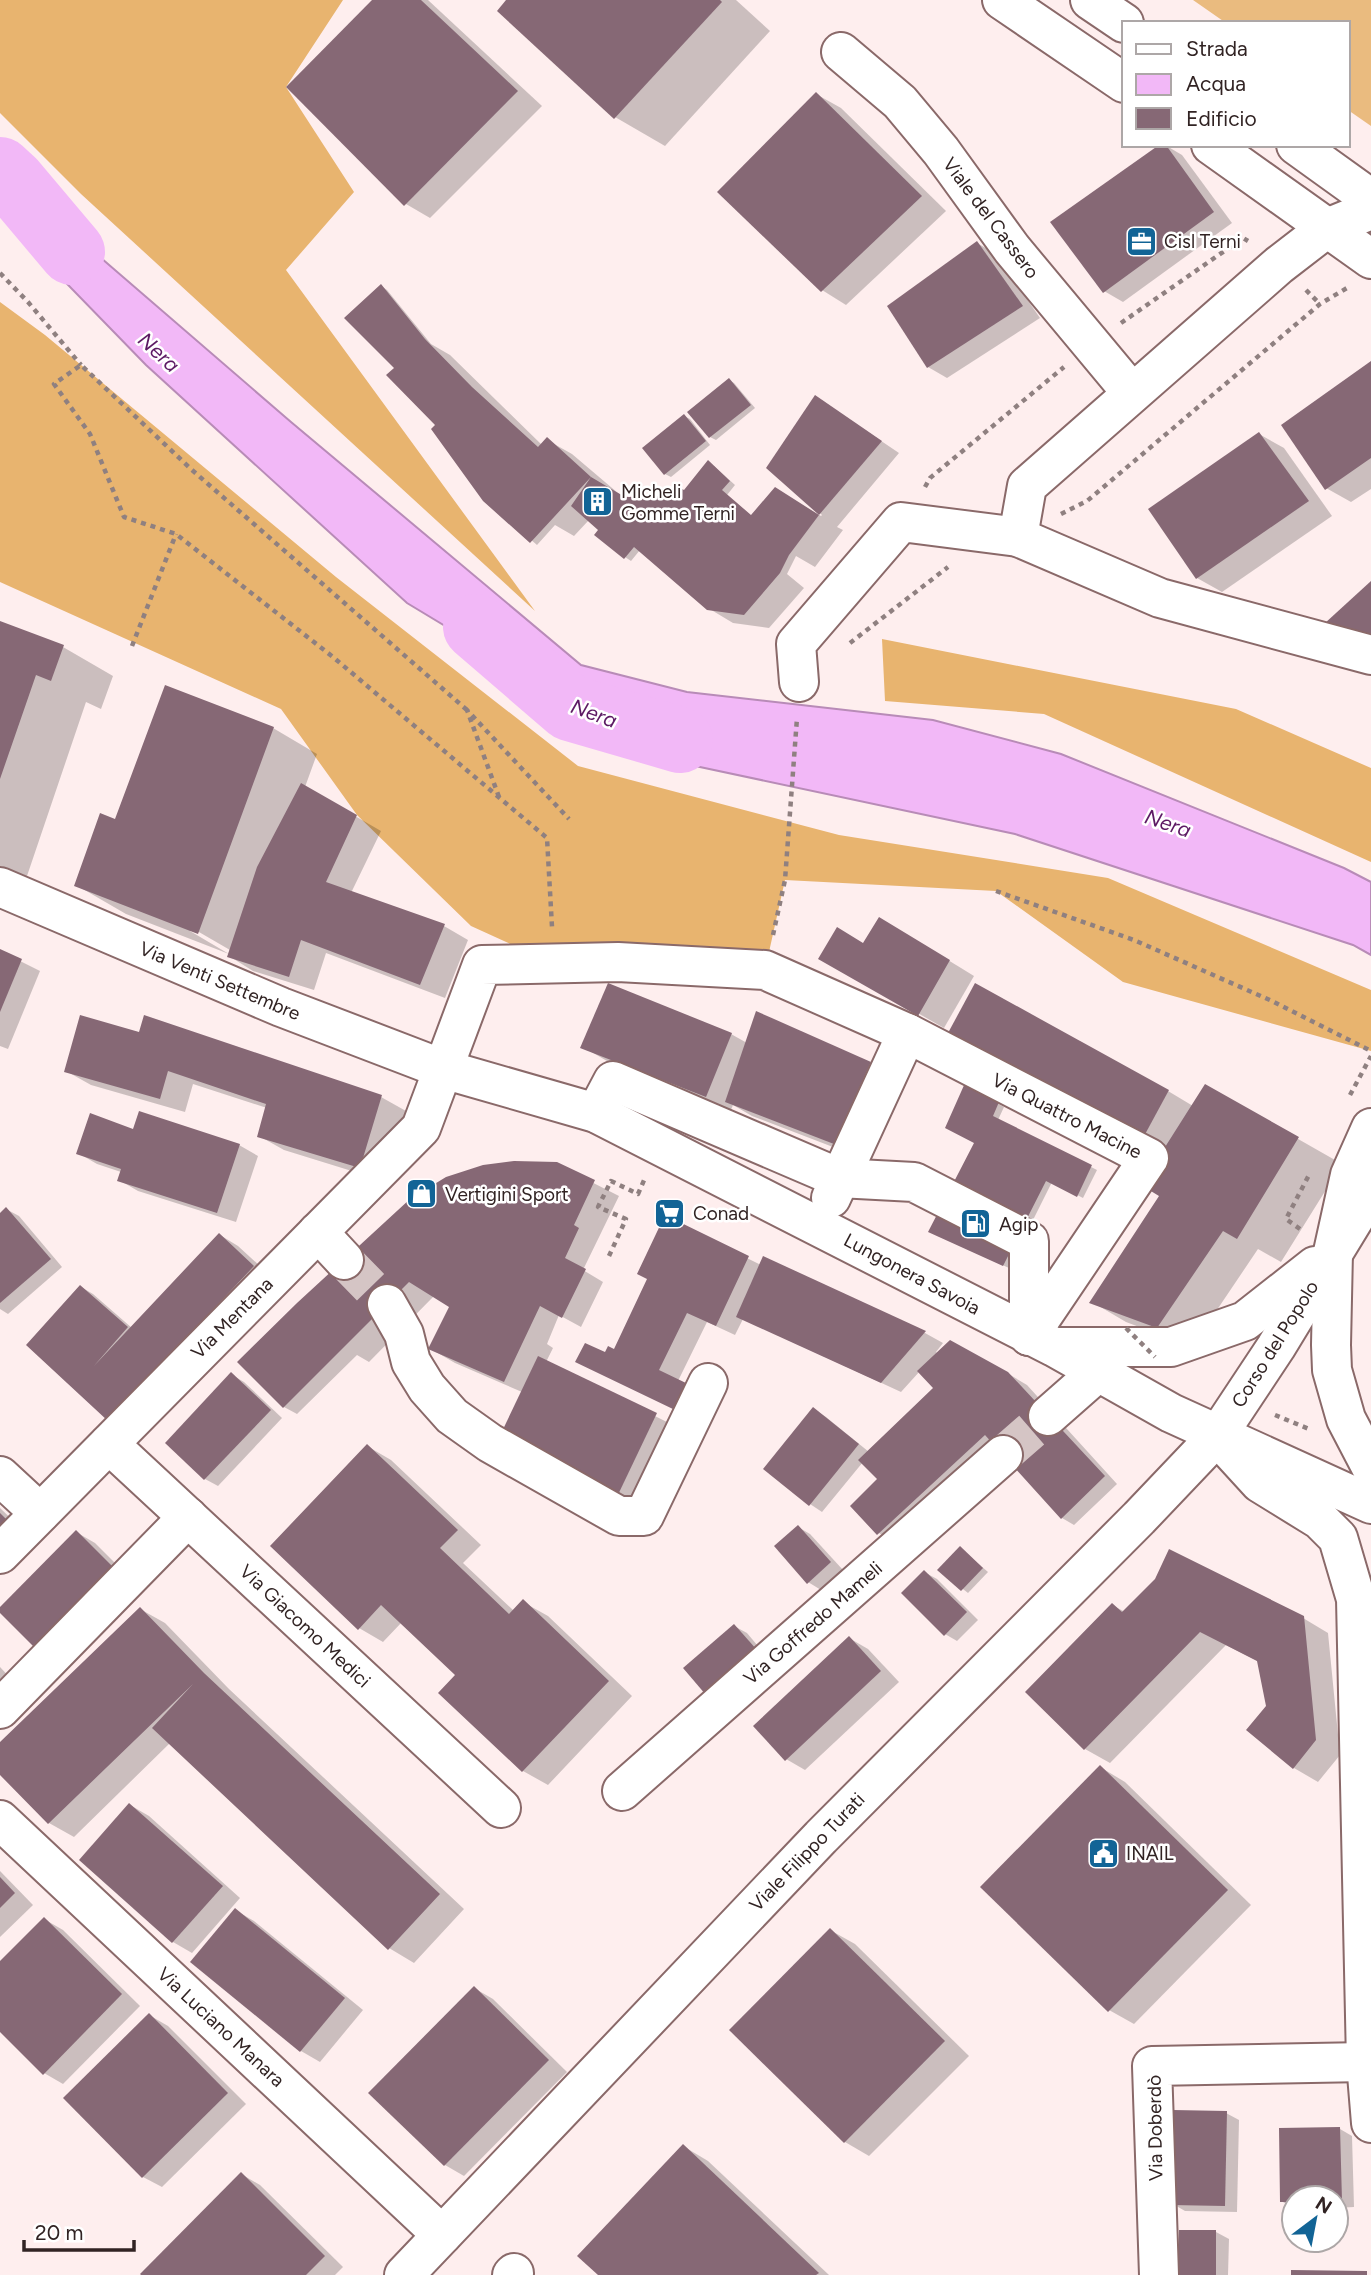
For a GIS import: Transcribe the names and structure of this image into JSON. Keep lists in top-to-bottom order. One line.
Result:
{"streets":{"street":["Viale del Cassero","Via Venti Settembre","Via Quattro Macine","Lungonera Savoia","Via Mentana","Corso del Popolo","Via Goffredo Mameli","Via Giacomo Medici","Viale Filippo Turati","Via Luciano Manara","Via Doberdò"]},"crossings":[["Via Venti Settembre","Lungonera Savoia"],["Via Venti Settembre","Via Mentana"],["Via Quattro Macine","Lungonera Savoia"],["Via Quattro Macine","Via Mentana"],["Lungonera Savoia","Via Mentana"],["Lungonera Savoia","Corso del Popolo"],["Lungonera Savoia","Viale Filippo Turati"],["Via Mentana","Via Giacomo Medici"],["Corso del Popolo","Viale Filippo Turati"],["Viale Filippo Turati","Via Luciano Manara"]],"water":["Nera"],"places":{"office":["Cisl Terni"],"building":["Micheli Gomme Terni"],"shop":["Vertigini Sport"],"supermarket":["Conad"],"fuel station":["Agip"],"public building":["INAIL"]},"legend":["Strada","Acqua","Edificio"],"scale_bar":"20 m","north":"top right"}
